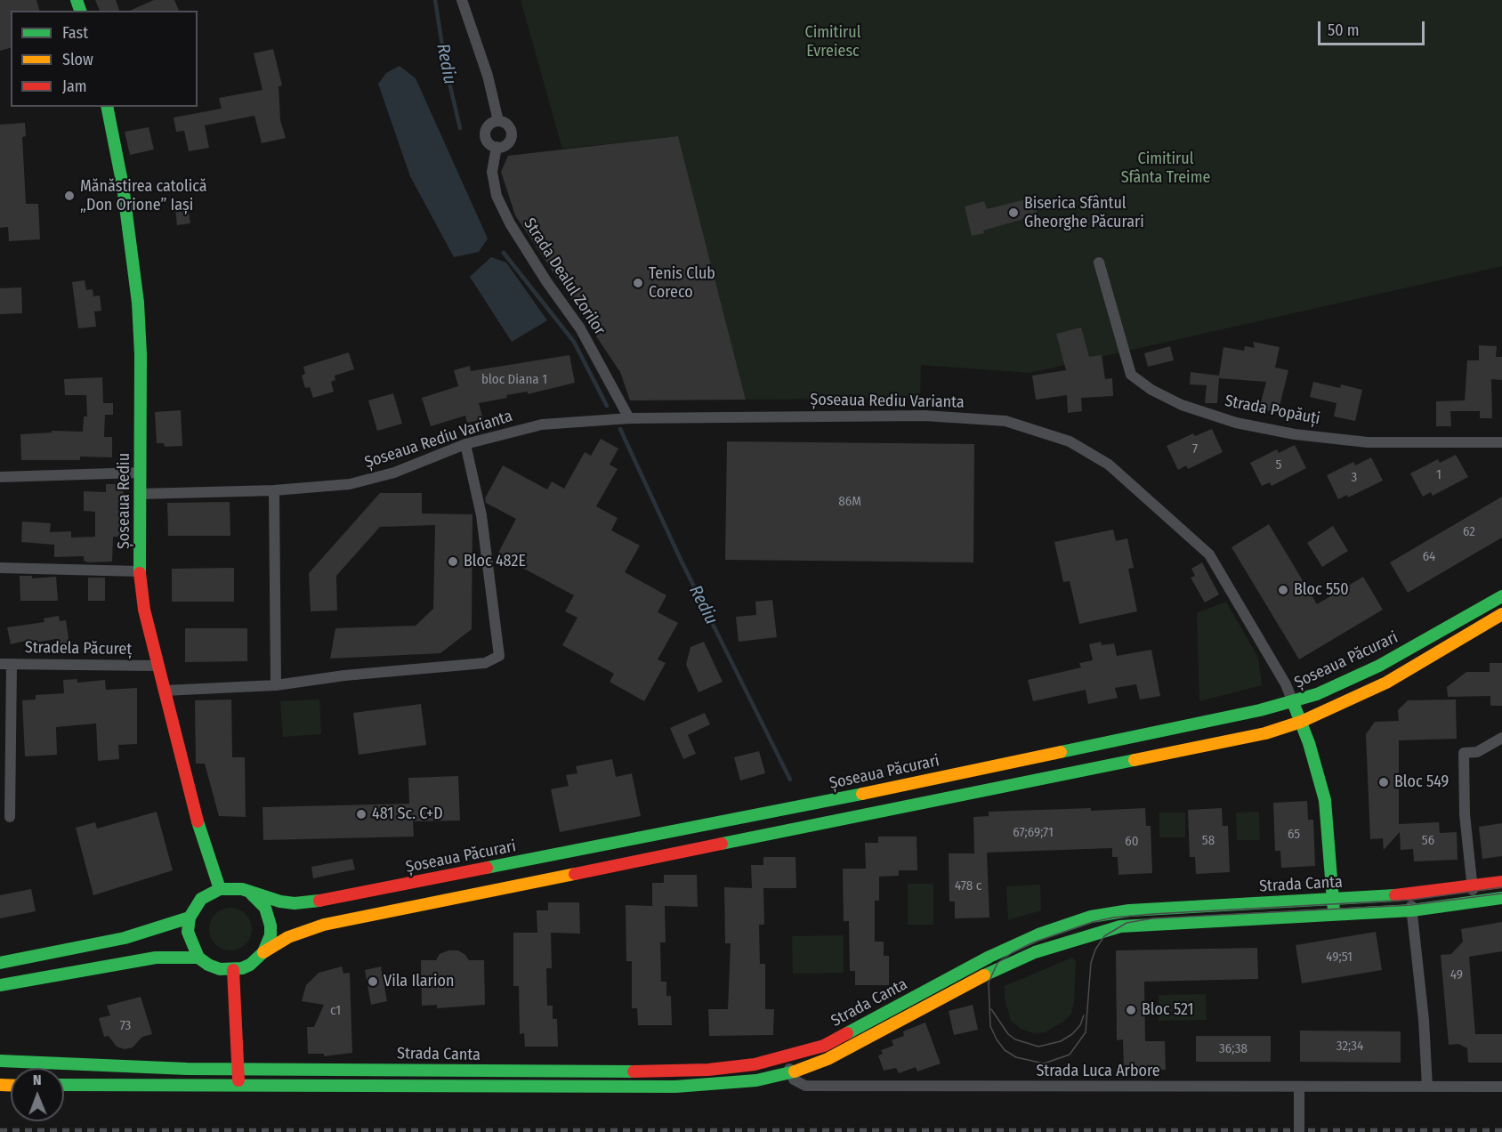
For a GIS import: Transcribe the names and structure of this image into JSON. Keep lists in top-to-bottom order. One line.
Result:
{"streets":{"main road":["Șoseaua Rediu Varianta","Șoseaua Rediu","Șoseaua Păcurari","Strada Canta"],"street":["Strada Dealul Zorilor","Strada Popăuți","Stradela Păcureț","Strada Luca Arbore"]},"crossings":[["Strada Dealul Zorilor","Șoseaua Rediu Varianta"],["Șoseaua Rediu Varianta","Șoseaua Rediu"],["Șoseaua Rediu Varianta","Șoseaua Păcurari"],["Șoseaua Rediu Varianta","Strada Canta"],["Șoseaua Rediu","Stradela Păcureț"],["Șoseaua Rediu","Șoseaua Păcurari"],["Strada Canta","Strada Luca Arbore"]],"water":["Rediu"],"parks":["Cimitirul Evreiesc","Cimitirul Sfânta Treime"],"places":["Mănăstirea catolică „Don Orione” Iași","Biserica Sfântul Gheorghe Păcurari","Tenis Club Coreco","Bloc 482E","Bloc 550","Bloc 549","481 Sc. C+D","Vila Ilarion","Bloc 521"],"house_numbers":["bloc Diana 1","7","5","1","3","86M","62","64","67;69;71","65","58","56","60","478 c","49;51","49","c1","73","32;34","36;38"],"legend":["Fast","Slow","Jam"],"scale_bar":"50 m","north":"top"}
